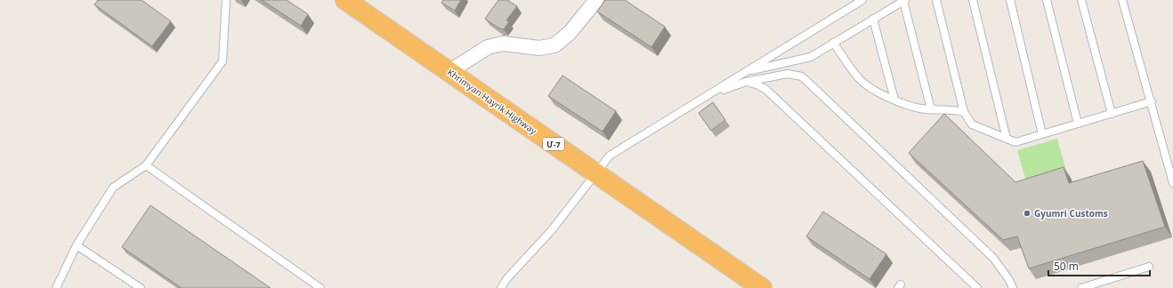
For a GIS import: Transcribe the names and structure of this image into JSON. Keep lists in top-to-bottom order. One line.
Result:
{"streets":{"highway":["Khrimyan Hayrik Highway","Մ-7"]},"places":["Gyumri Customs"],"scale_bar":"50 m"}
